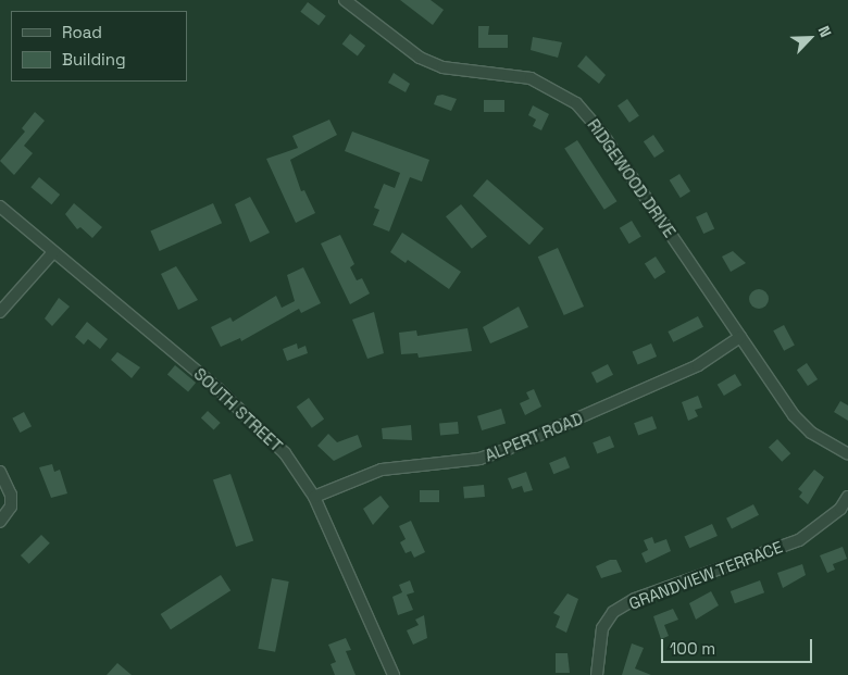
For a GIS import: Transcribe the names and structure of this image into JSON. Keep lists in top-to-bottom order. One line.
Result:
{"streets":{"street":["RIDGEWOOD DRIVE","SOUTH STREET","ALPERT ROAD","GRANDVIEW TERRACE"]},"crossings":[["RIDGEWOOD DRIVE","ALPERT ROAD"],["SOUTH STREET","ALPERT ROAD"]],"legend":["Road","Building"],"scale_bar":"100 m","north":"top right"}
